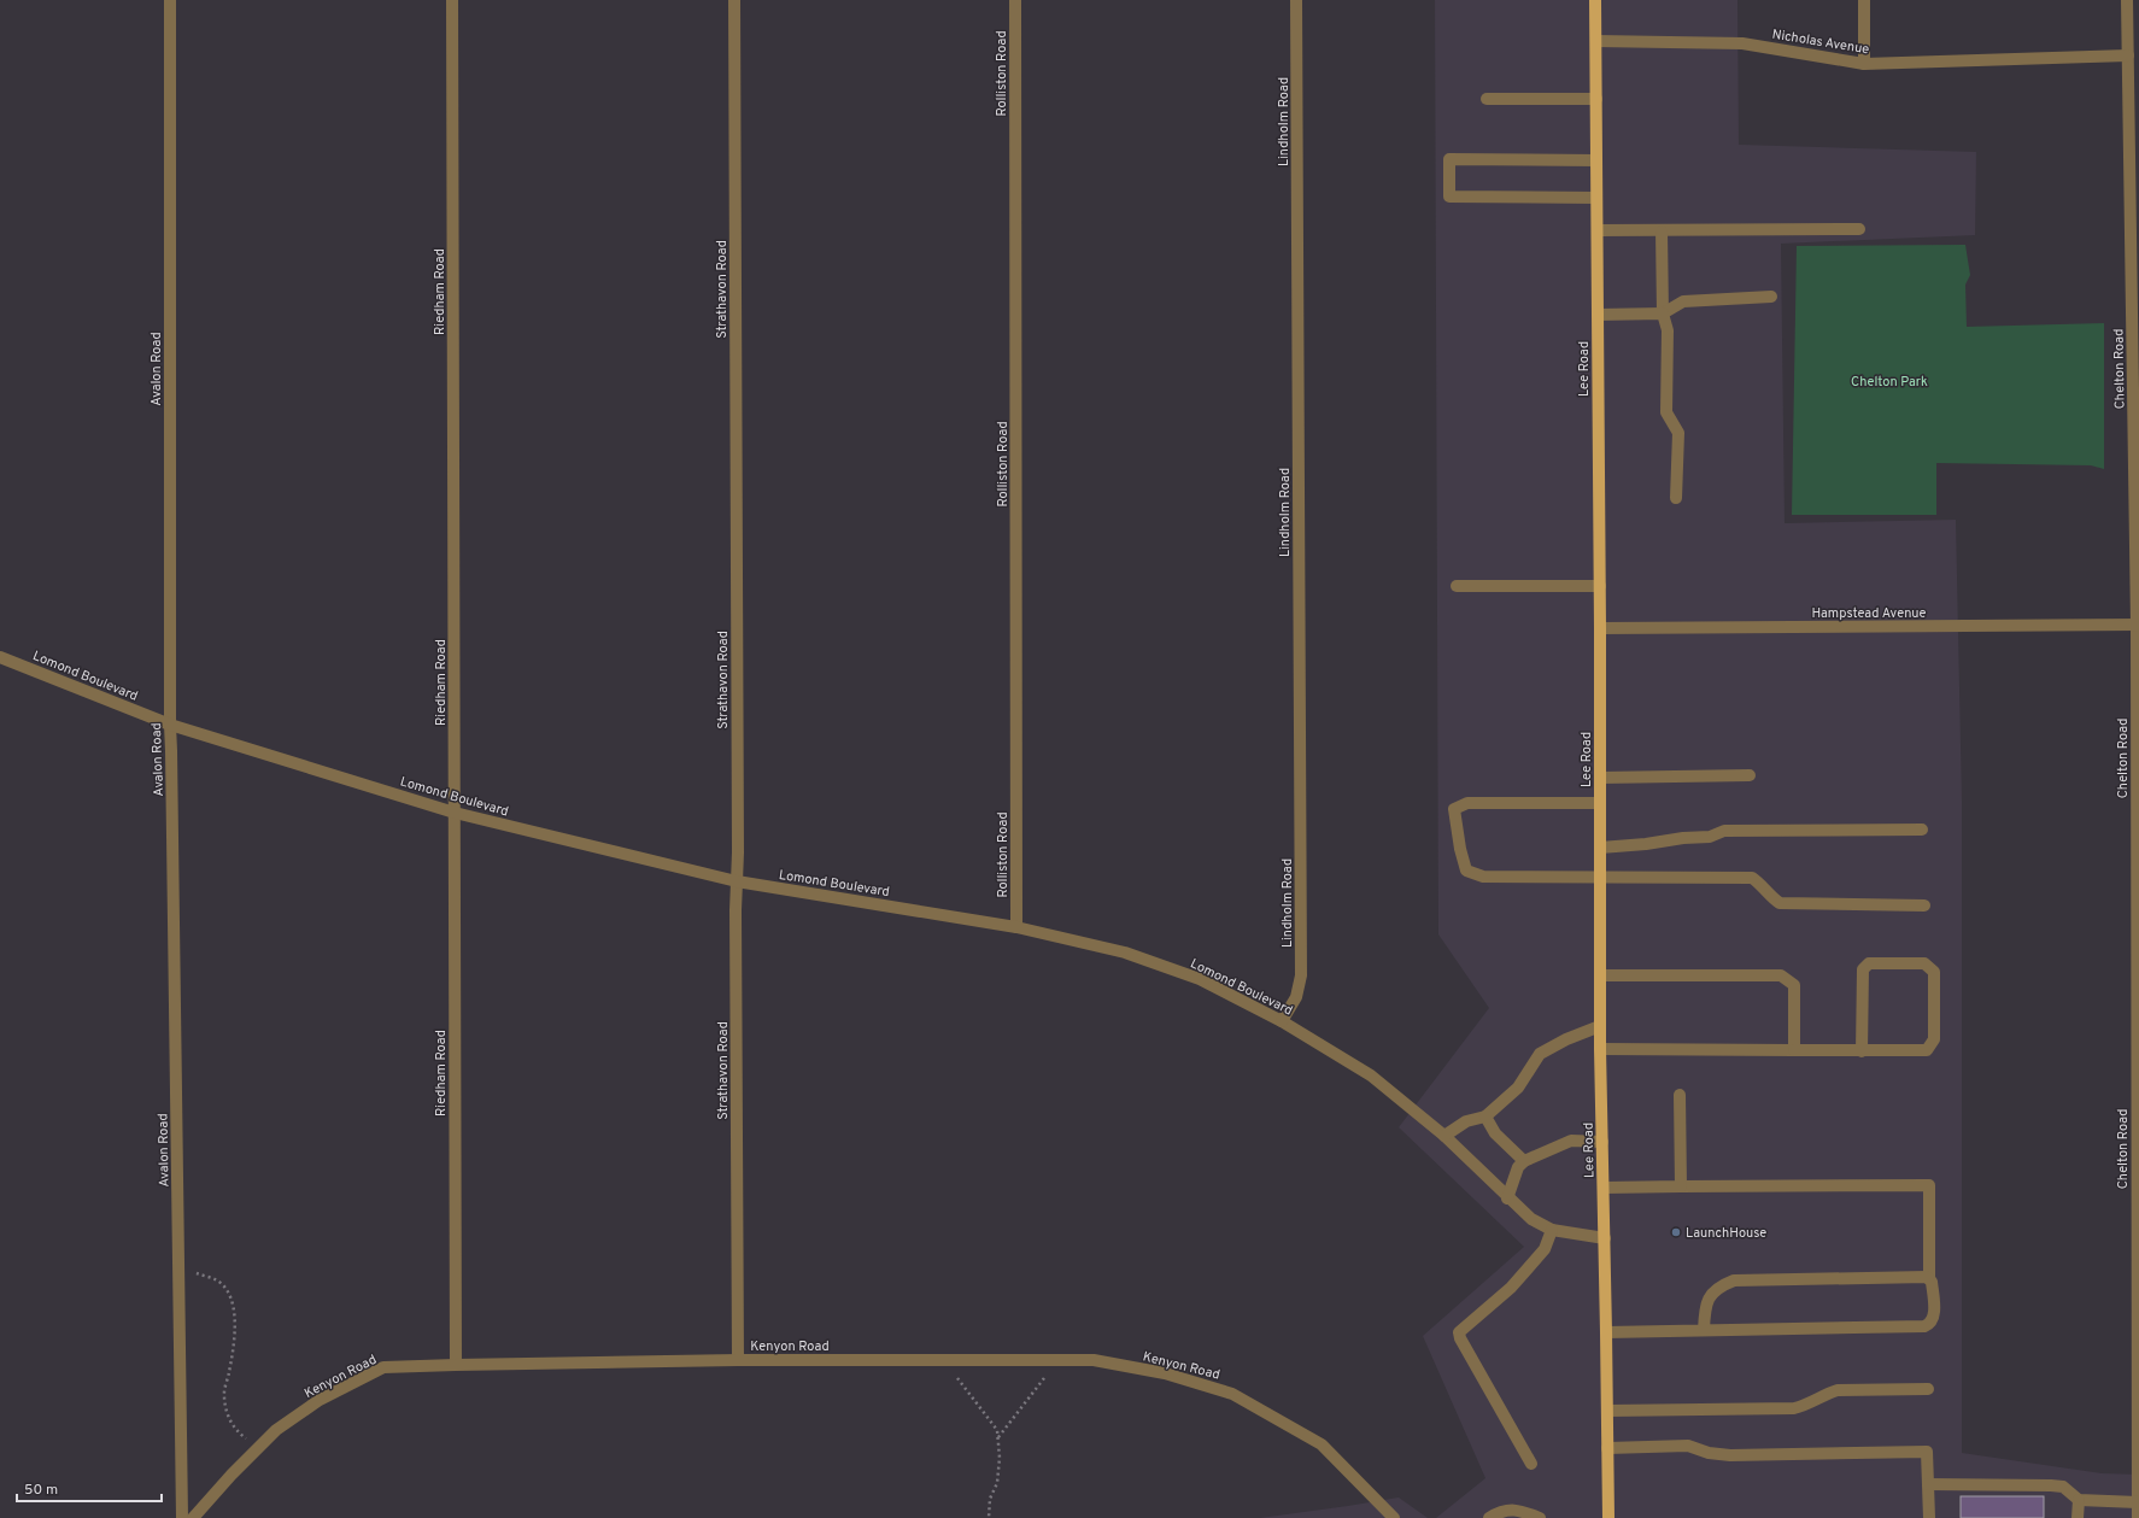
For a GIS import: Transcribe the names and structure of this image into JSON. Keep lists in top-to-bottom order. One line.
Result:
{"streets":{"main road":["Lee Road"],"street":["Nicholas Avenue","Rolliston Road","Lindholm Road","Strathavon Road","Riedham Road","Avalon Road","Chelton Road","Hampstead Avenue","Lomond Boulevard","Kenyon Road"]},"crossings":[["Nicholas Avenue","Lee Road"],["Nicholas Avenue","Chelton Road"],["Rolliston Road","Lomond Boulevard"],["Lindholm Road","Lomond Boulevard"],["Strathavon Road","Lomond Boulevard"],["Strathavon Road","Kenyon Road"],["Riedham Road","Lomond Boulevard"],["Riedham Road","Kenyon Road"],["Avalon Road","Lomond Boulevard"],["Lee Road","Hampstead Avenue"],["Lee Road","Lomond Boulevard"],["Chelton Road","Hampstead Avenue"]],"parks":["Chelton Park"],"places":["LaunchHouse"],"scale_bar":"50 m"}
